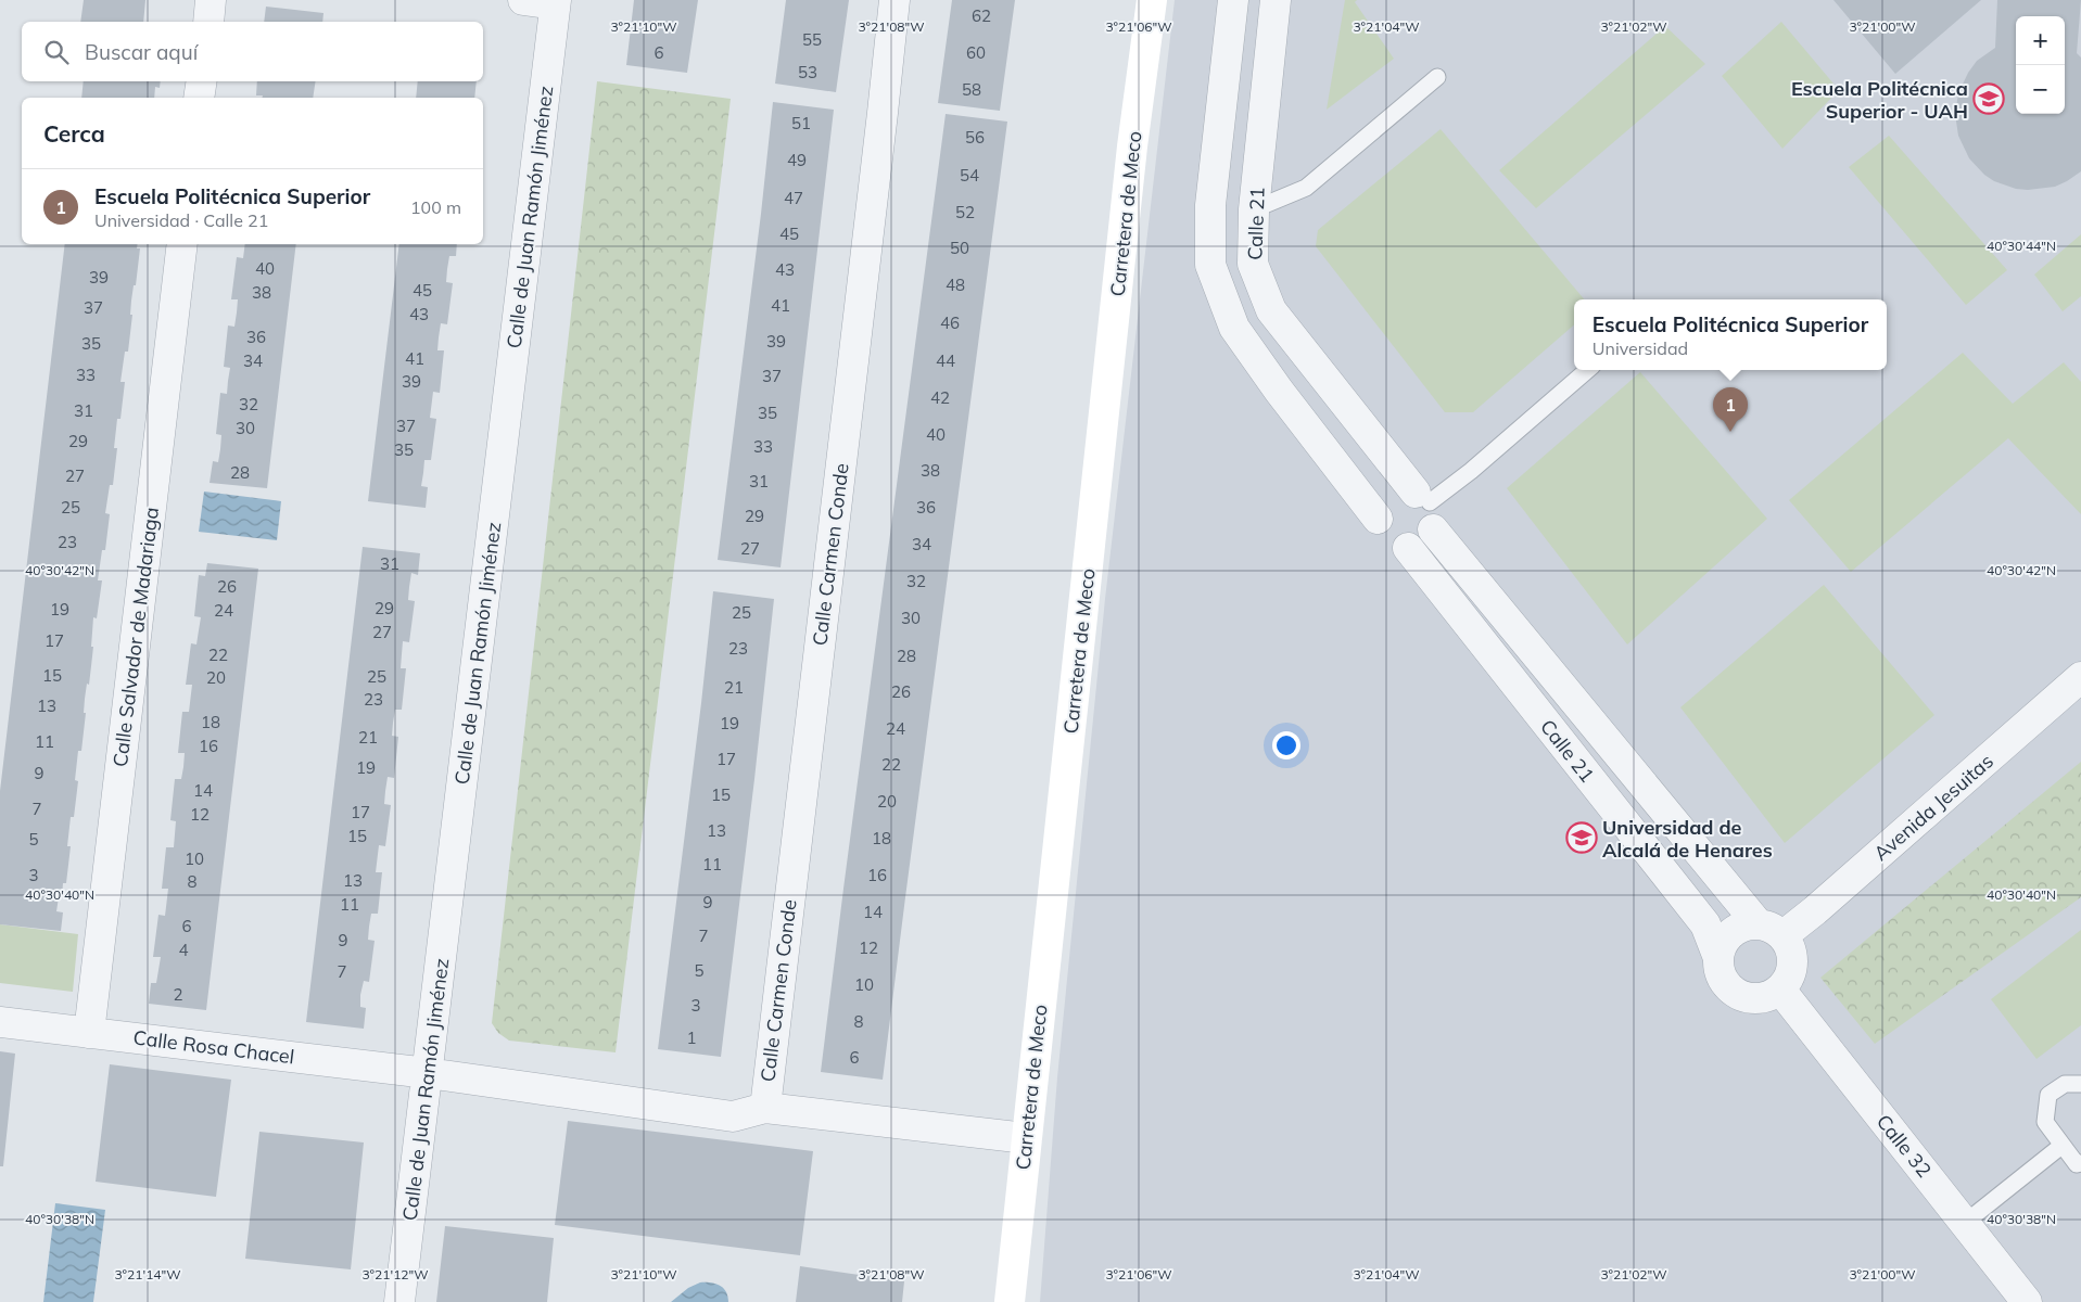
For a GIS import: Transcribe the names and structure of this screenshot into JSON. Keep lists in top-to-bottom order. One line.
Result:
{"streets":{"street":["Carretera de Meco","Calle de Juan Ramón Jiménez","Calle 21","Calle Carmen Conde","Calle Salvador de Madariaga","Avenida Jesuitas","Calle Rosa Chacel","Calle 32"]},"crossings":[["Carretera de Meco","Calle Carmen Conde"],["Calle de Juan Ramón Jiménez","Calle Carmen Conde"],["Calle de Juan Ramón Jiménez","Calle Rosa Chacel"],["Calle 21","Avenida Jesuitas"],["Calle 21","Calle 32"],["Calle Carmen Conde","Calle Rosa Chacel"],["Calle Salvador de Madariaga","Calle Rosa Chacel"],["Avenida Jesuitas","Calle 32"]],"places":{"school or university":["Escuela Politécnica Superior - UAH","Universidad de Alcalá de Henares"]},"house_numbers":["62","55","6","60","53","58","51","56","49","54","47","52","45","50","40","43","39","48","45","38","41","37","43","46","36","39","35","41","34","44","33","37","39","42","32","31","35","37","30","40","29","33","35","38","28","27","31","25","36","29","23","34","27","31","32","26","29","19","24","25","30","27","17","23","22","28","15","25","20","21","26","23","13","18","19","24","21","11","16","17","22","19","9","14","15","20","7","17","12","13","15","18","5","10","11","3","16","13","8","9","11","14","6","7","9","12","4","5","7","10","2","3","8","1","6"],"page":{"map_buttons":["+","−"],"search":"Buscar aquí","heading":"Cerca","list":[{"mark":"1","name":"Escuela Politécnica Superior","note":"Universidad · Calle 21","value":"100 m"}],"popup":["Escuela Politécnica Superior","Universidad"],"pins":"1"},"coordinates":["3°21'10\"W","3°21'08\"W","3°21'06\"W","3°21'04\"W","3°21'02\"W","3°21'00\"W","40°30'44\"N","40°30'42\"N","40°30'40\"N","40°30'38\"N","3°21'14\"W","3°21'12\"W"]}
